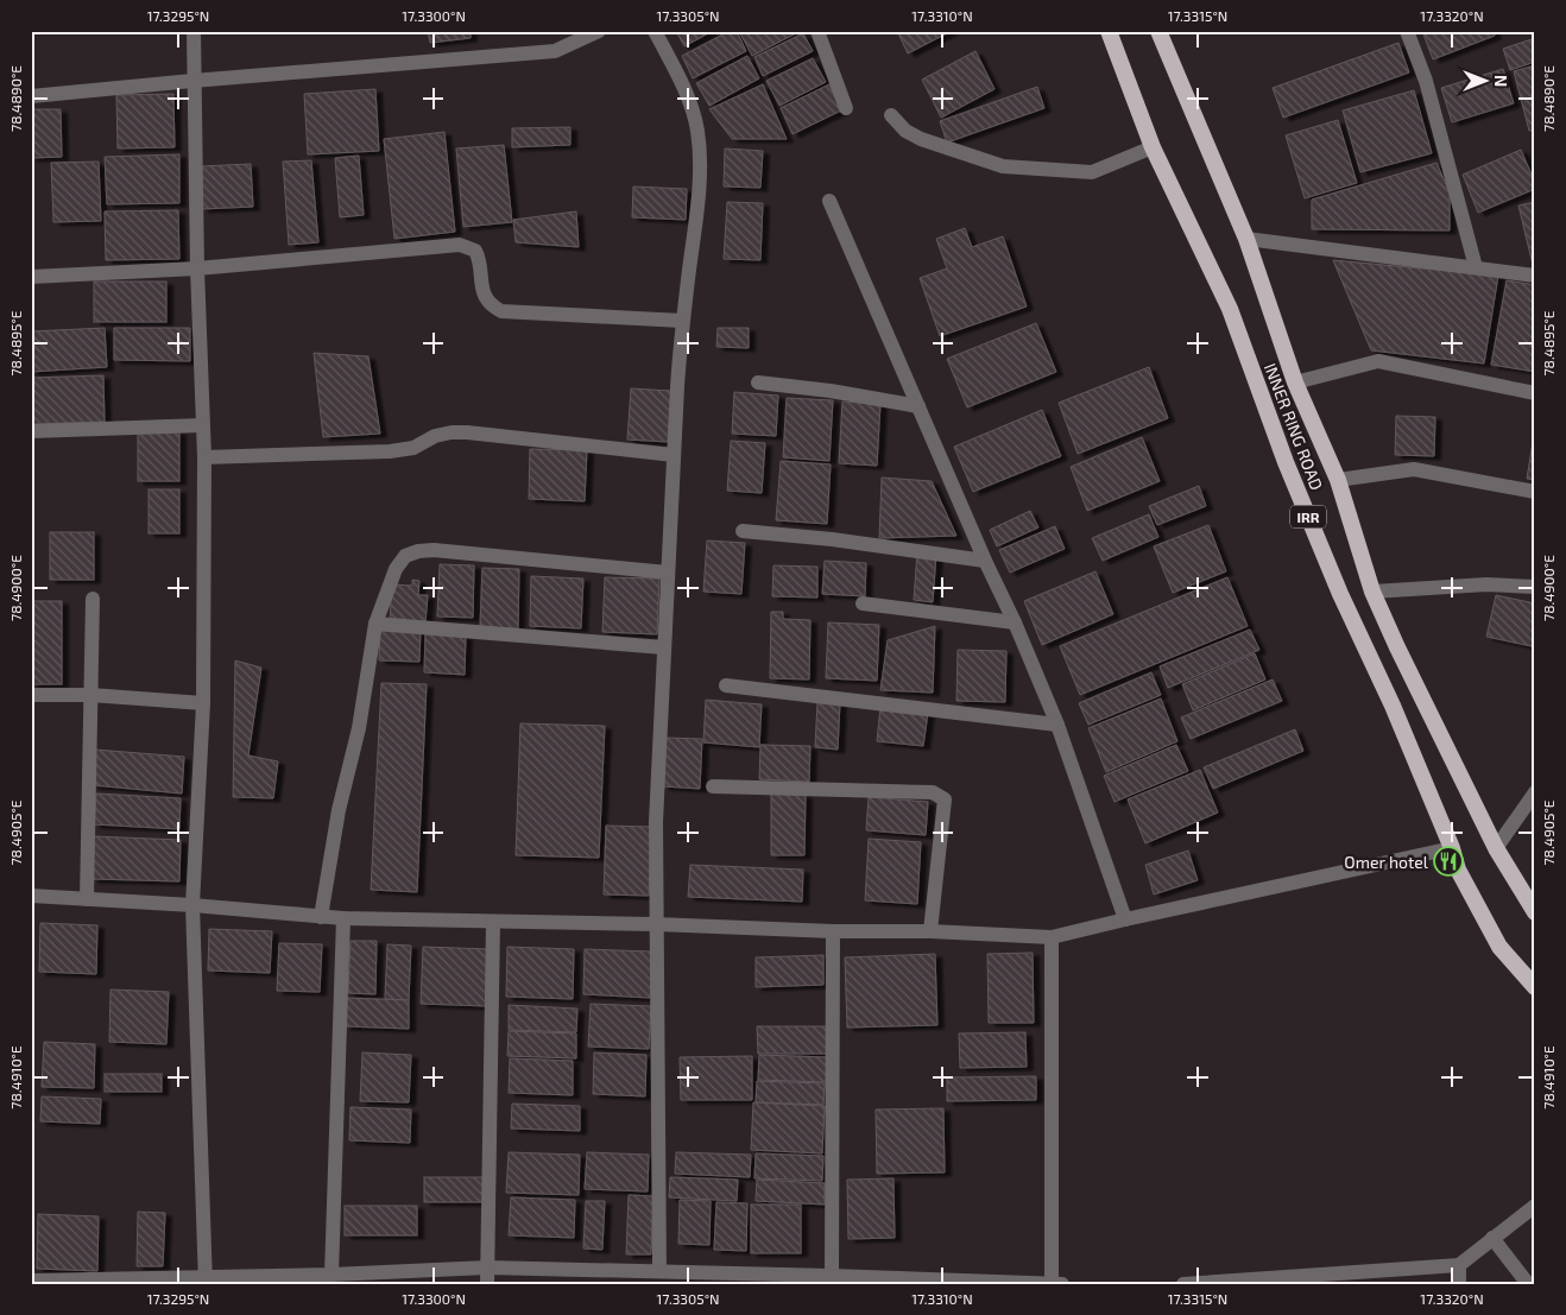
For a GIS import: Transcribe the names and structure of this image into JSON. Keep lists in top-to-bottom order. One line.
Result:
{"streets":{"highway":["INNER RING ROAD","IRR"]},"places":{"restaurant":["Omer hotel"]},"north":"right","coordinates":["17.3295°N","17.3300°N","17.3305°N","17.3310°N","17.3315°N","17.3320°N","78.4890°E","78.4895°E","78.4900°E","78.4905°E","78.4910°E"]}
